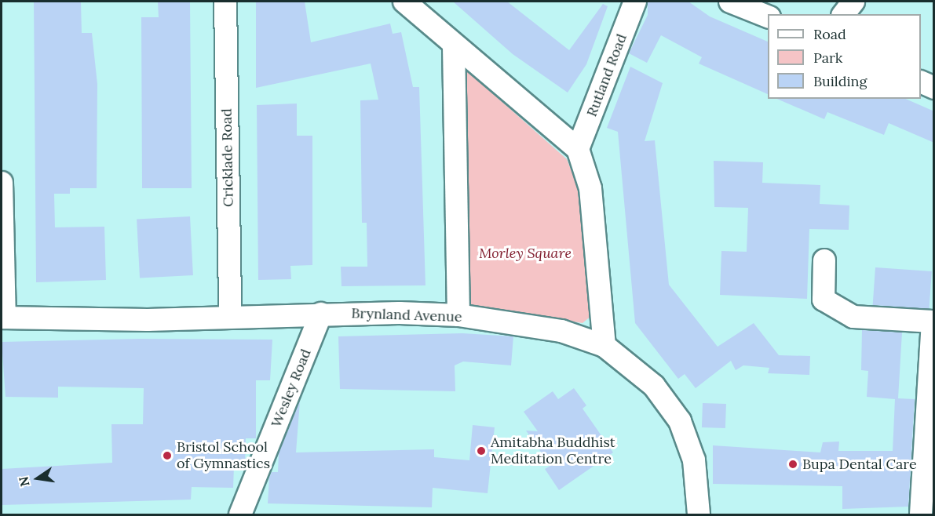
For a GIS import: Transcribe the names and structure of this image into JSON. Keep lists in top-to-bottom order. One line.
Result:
{"streets":{"street":["Rutland Road","Cricklade Road","Brynland Avenue","Wesley Road"]},"crossings":[["Cricklade Road","Brynland Avenue"],["Brynland Avenue","Wesley Road"]],"parks":["Morley Square"],"places":["Amitabha Buddhist Meditation Centre","Bristol School of Gymnastics","Bupa Dental Care"],"legend":["Road","Park","Building"],"north":"left"}
